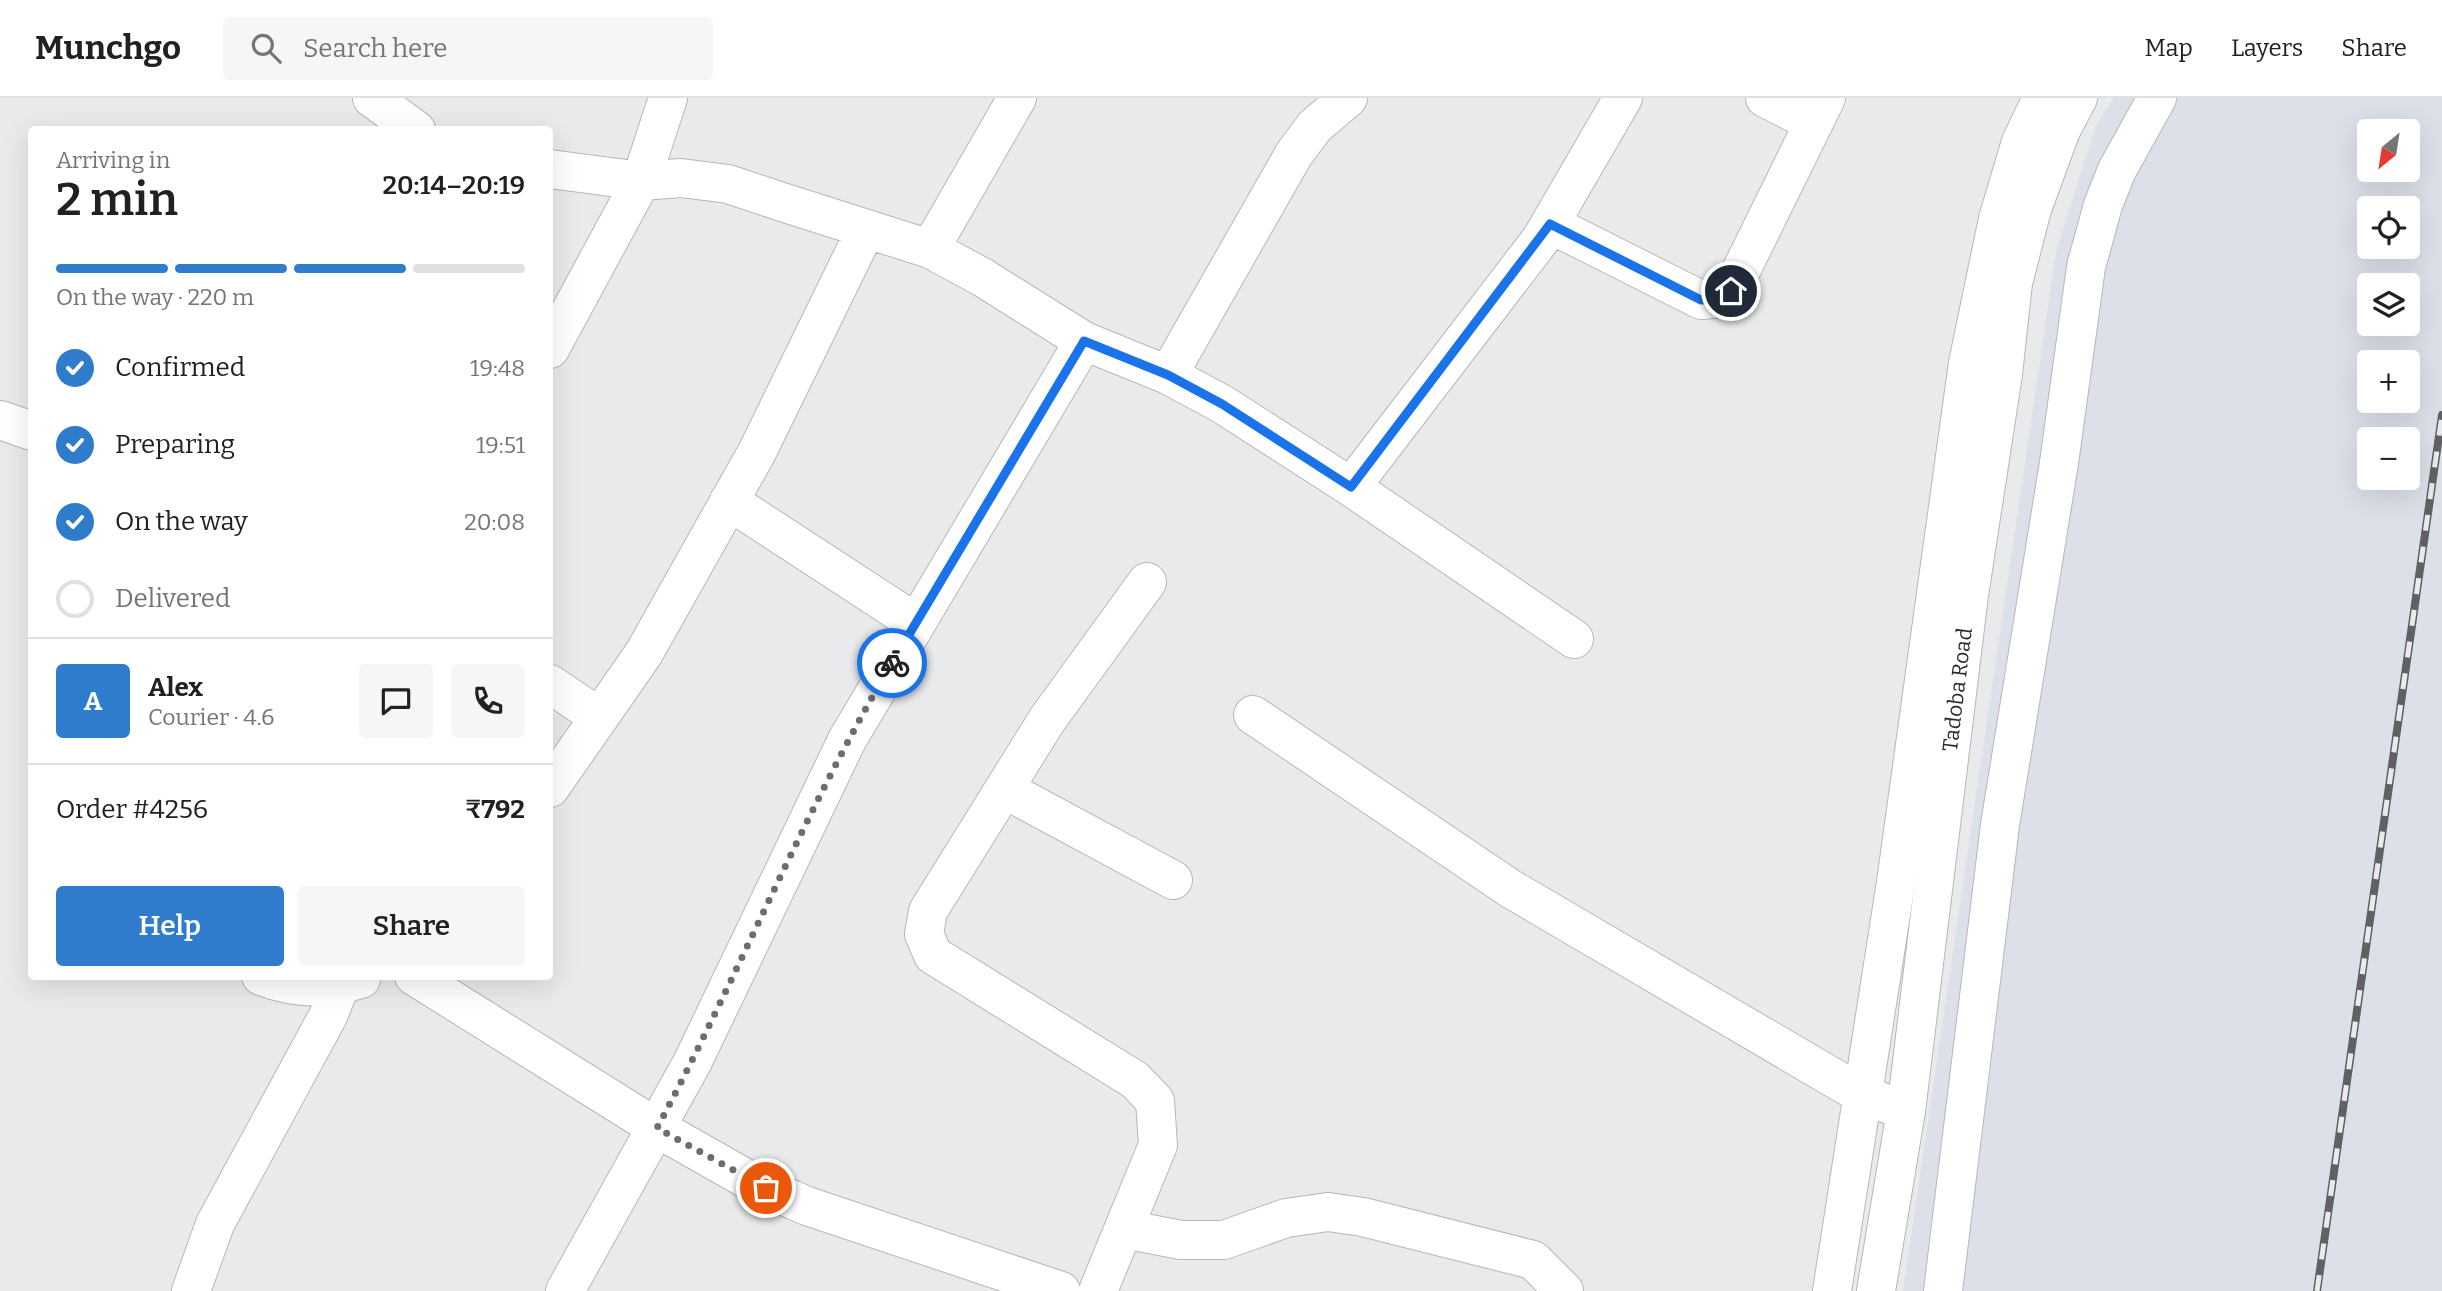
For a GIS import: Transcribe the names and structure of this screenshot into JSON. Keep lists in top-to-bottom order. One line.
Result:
{"streets":{"street":["Tadoba Road"]},"north":"bottom left","page":{"header":"Munchgo","search":"Search here","nav":["Map","Layers","Share"],"map_buttons":["+","−"],"heading":["2 min","Arriving in","20:14–20:19"],"panel":["Alex","Courier · 4.6","Order #4256","₹792"],"bar":"On the way · 220 m","list":[["Confirmed","19:48"],["Preparing","19:51"],["On the way","20:08"],"Delivered"],"round":"A","buttons":["Help","Share"]}}
